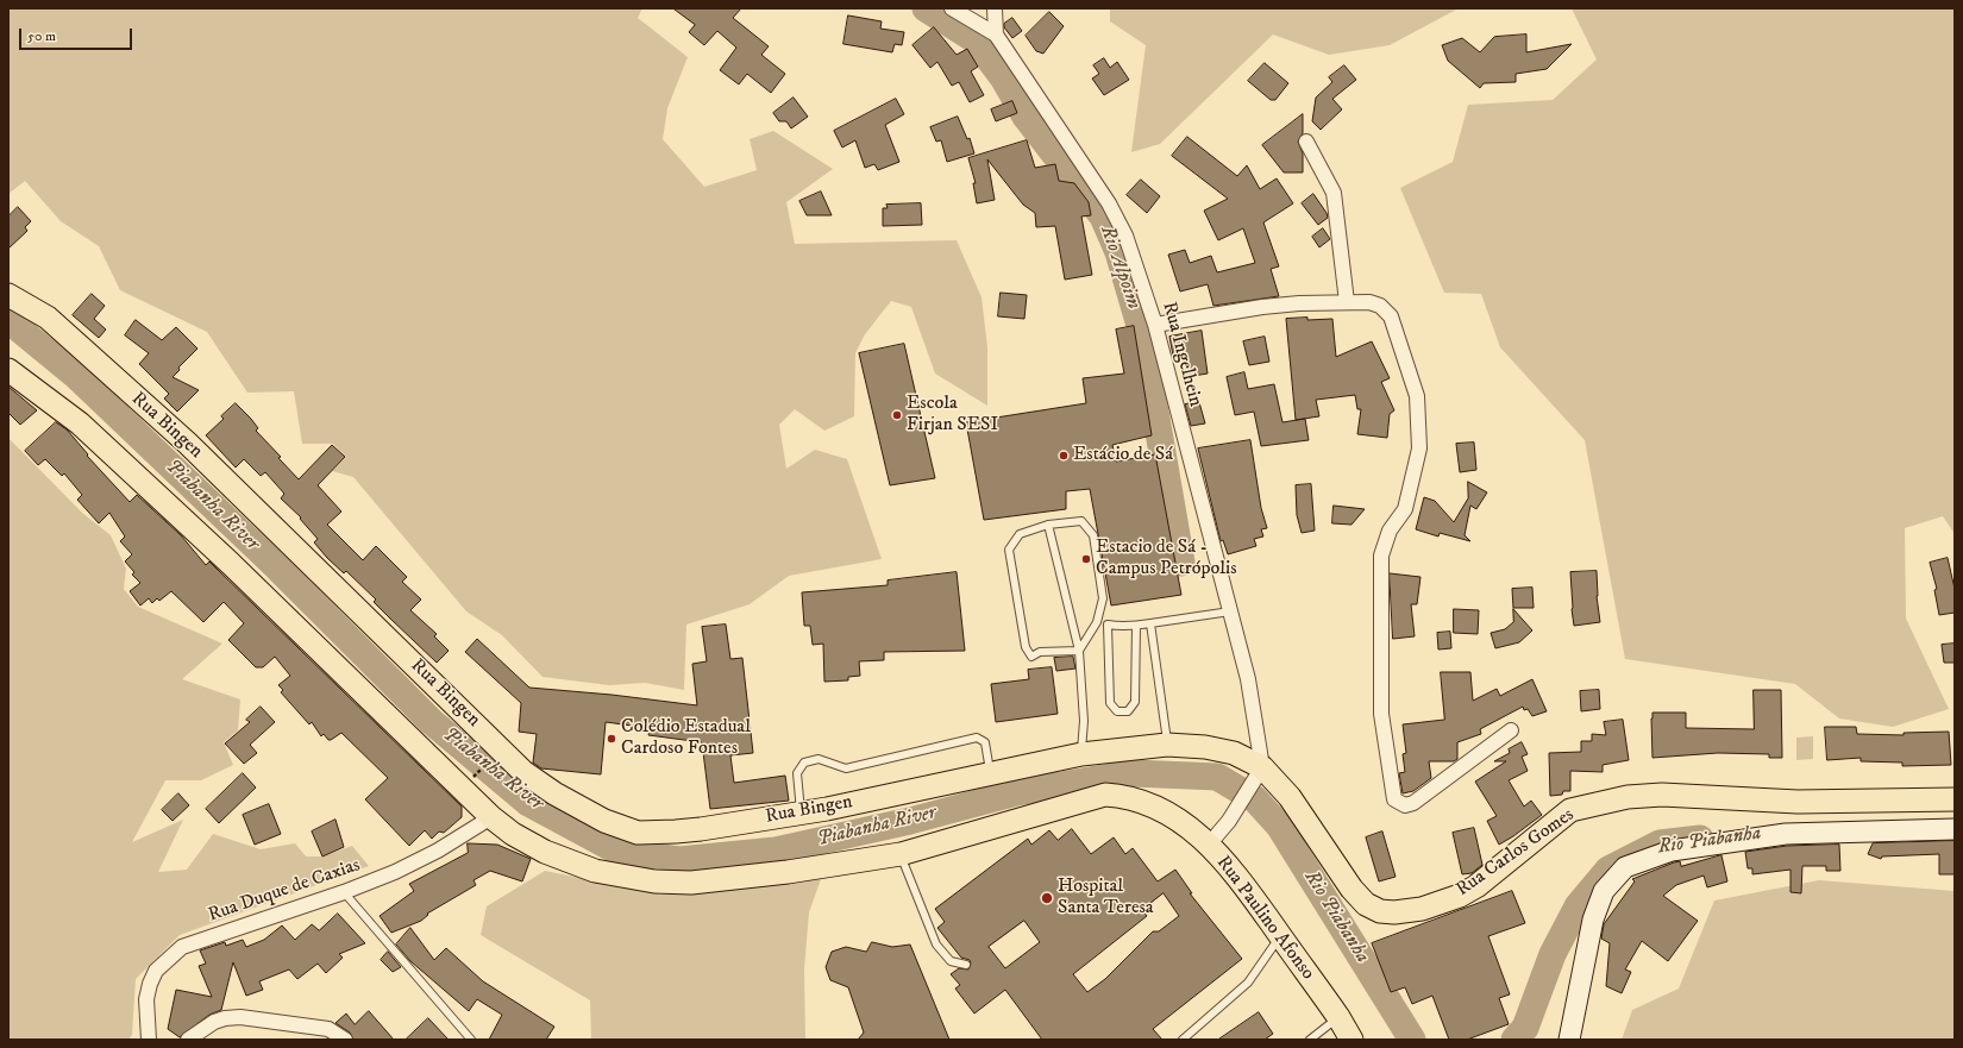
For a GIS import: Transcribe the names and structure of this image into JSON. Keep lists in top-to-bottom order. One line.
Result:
{"streets":{"main road":["Rua Bingen","Rua Carlos Gomes","Rua Paulino Afonso"],"street":["Rua Ingelhein","Rua Duque de Caxias"]},"crossings":[["Rua Ingelhein","Rua Bingen"],["Rua Ingelhein","Rua Carlos Gomes"],["Rua Ingelhein","Rua Paulino Afonso"],["Rua Bingen","Rua Carlos Gomes"],["Rua Bingen","Rua Paulino Afonso"],["Rua Carlos Gomes","Rua Paulino Afonso"]],"water":["Rio Alpoim","Piabanha River","Rio Piabanha"],"places":["Escola Firjan SESI","Estácio de Sá","Estacio de Sá - Campus Petrópolis","Colédio Estadual Cardoso Fontes","Hospital Santa Teresa"],"scale_bar":"50 m"}
